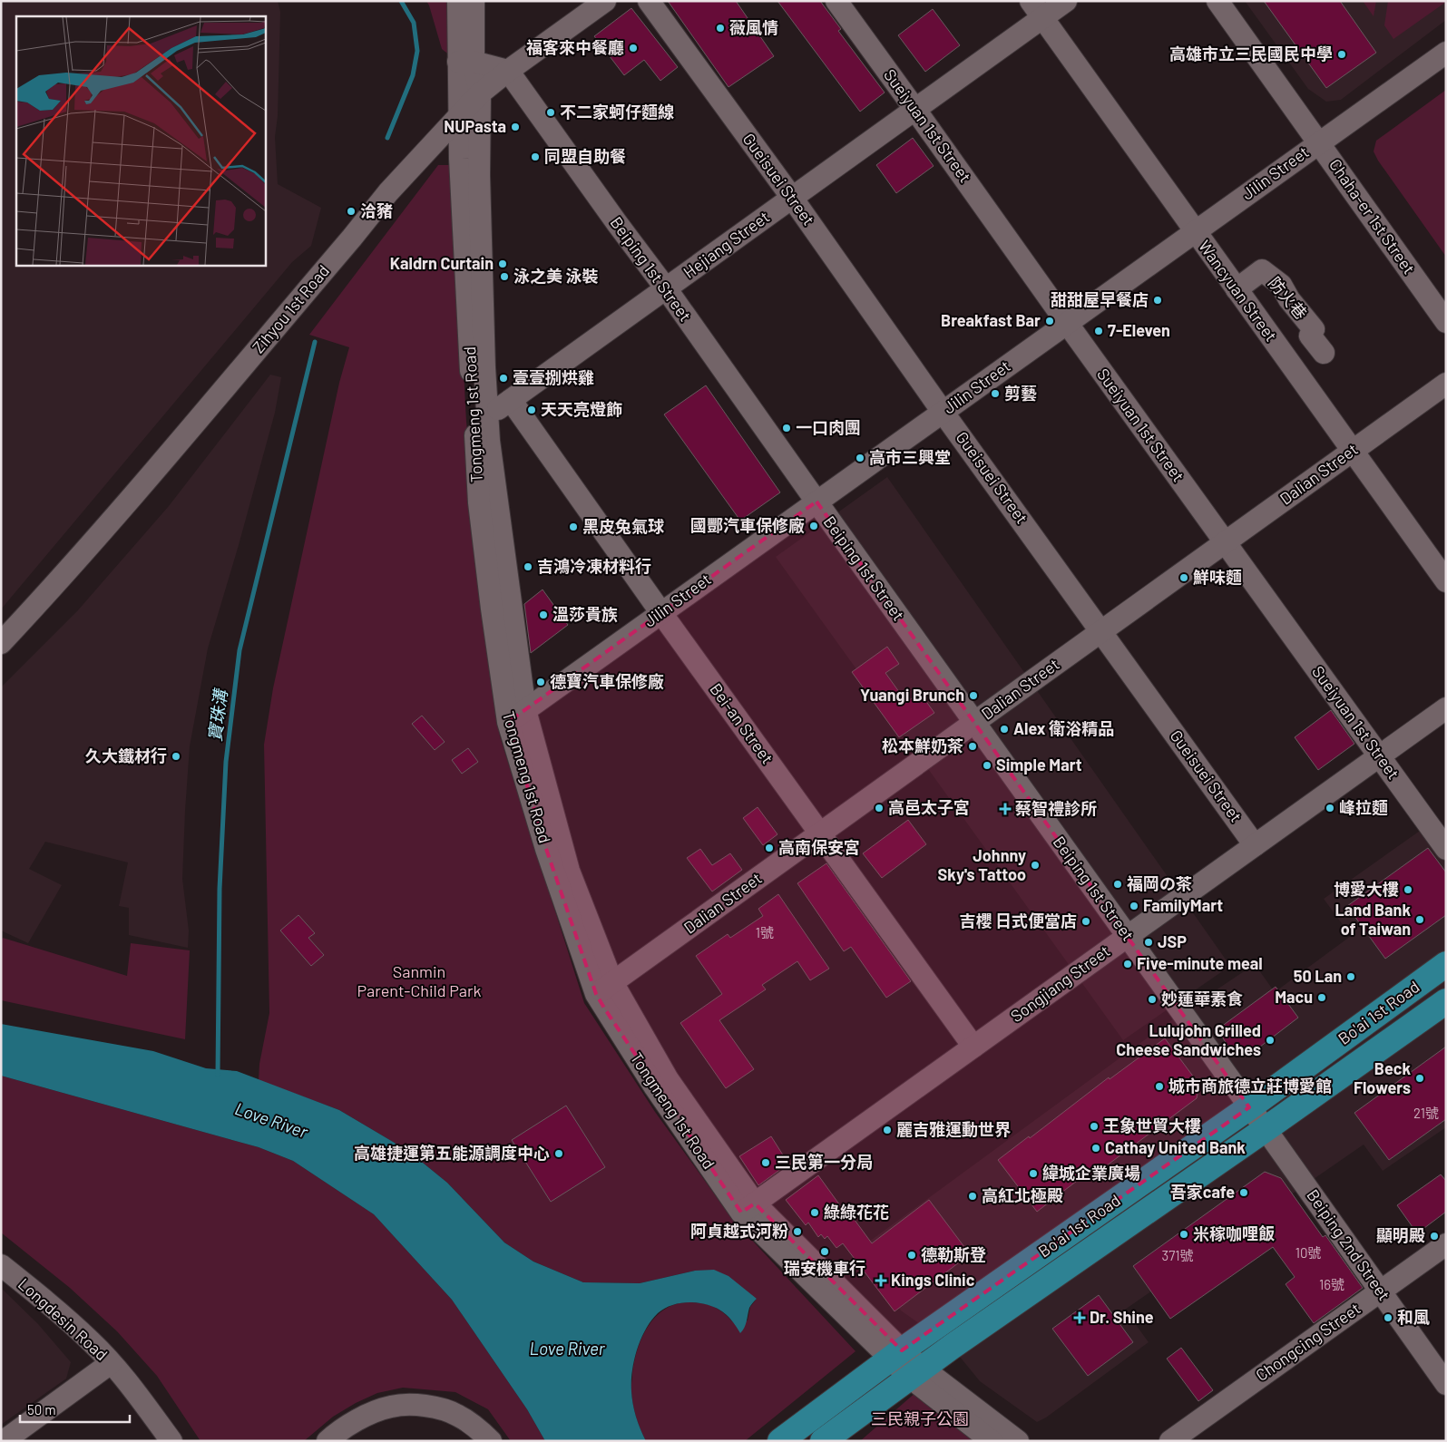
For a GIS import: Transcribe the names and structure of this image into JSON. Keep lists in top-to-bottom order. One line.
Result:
{"streets":{"main road":["Bo'ai 1st Road"],"street":["Sueiyuan 1st Street","Jilin Street","Gueisuei Street","Chaha-er 1st Street","Hejiang Street","Beiping 1st Street","Wancyuan Street","防火巷","Zihyou 1st Road","Tongmeng 1st Road","Dalian Street","Bei-an Street","Songjiang Street","Beiping 2nd Street","Longdesin Road","Chongcing Street"]},"crossings":[["Sueiyuan 1st Street","Jilin Street"],["Sueiyuan 1st Street","Hejiang Street"],["Sueiyuan 1st Street","Dalian Street"],["Sueiyuan 1st Street","Songjiang Street"],["Jilin Street","Gueisuei Street"],["Jilin Street","Chaha-er 1st Street"],["Jilin Street","Beiping 1st Street"],["Jilin Street","Wancyuan Street"],["Jilin Street","Tongmeng 1st Road"],["Jilin Street","Bei-an Street"],["Gueisuei Street","Hejiang Street"],["Gueisuei Street","Dalian Street"],["Gueisuei Street","Songjiang Street"],["Hejiang Street","Beiping 1st Street"],["Hejiang Street","Wancyuan Street"],["Hejiang Street","Tongmeng 1st Road"],["Hejiang Street","Bei-an Street"],["Beiping 1st Street","Zihyou 1st Road"],["Beiping 1st Street","Dalian Street"],["Beiping 1st Street","Songjiang Street"],["Beiping 1st Street","Bo'ai 1st Road"],["Beiping 1st Street","Beiping 2nd Street"],["Wancyuan Street","防火巷"],["Wancyuan Street","Dalian Street"],["Zihyou 1st Road","Tongmeng 1st Road"],["Tongmeng 1st Road","Dalian Street"],["Tongmeng 1st Road","Songjiang Street"],["Tongmeng 1st Road","Bo'ai 1st Road"],["Dalian Street","Bei-an Street"],["Bei-an Street","Songjiang Street"],["Bo'ai 1st Road","Beiping 2nd Street"],["Beiping 2nd Street","Chongcing Street"]],"water":["寶珠溝","Love River"],"parks":["Sanmin Parent-Child Park","三民親子公園"],"places":{"other":["薇風情","福客來中餐廳","高雄市立三民國民中學","不二家蚵仔麵線","NUPasta","同盟自助餐","洽豬","Kaldrn Curtain","泳之美 泳裝","甜甜屋早餐店","Breakfast Bar","7-Eleven","壹壹捌烘雞","剪藝","天天亮燈飾","一口肉團","高市三興堂","國酆汽車保修廠","黑皮兔氣球","吉鴻冷凍材料行","鮮味麵","溫莎貴族","德寶汽車保修廠","Yuangi Brunch","Alex 衛浴精品","松本鮮奶茶","久大鐵材行","Simple Mart","高邑太子宮","峰拉麵","高南保安宮","Johnny Sky's Tattoo","福岡の茶","博愛大樓","FamilyMart","Land Bank of Taiwan","吉櫻 日式便當店","JSP","Five-minute meal","50 Lan","Macu","妙蓮華素食","Lulujohn Grilled Cheese Sandwiches","Beck Flowers","城市商旅德立莊博愛館","王象世貿大樓","麗吉雅運動世界","Cathay United Bank","高雄捷運第五能源調度中心","三民第一分局","緯城企業廣場","吾家cafe","高紅北極殿","綠綠花花","阿貞越式河粉","米稼咖哩飯","顯明殿","瑞安機車行","德勒斯登","和風"],"health":["蔡智禮診所","Kings Clinic","Dr. Shine"]},"house_numbers":["1號","21號","10號","371號","16號"],"scale_bar":"50 m"}
